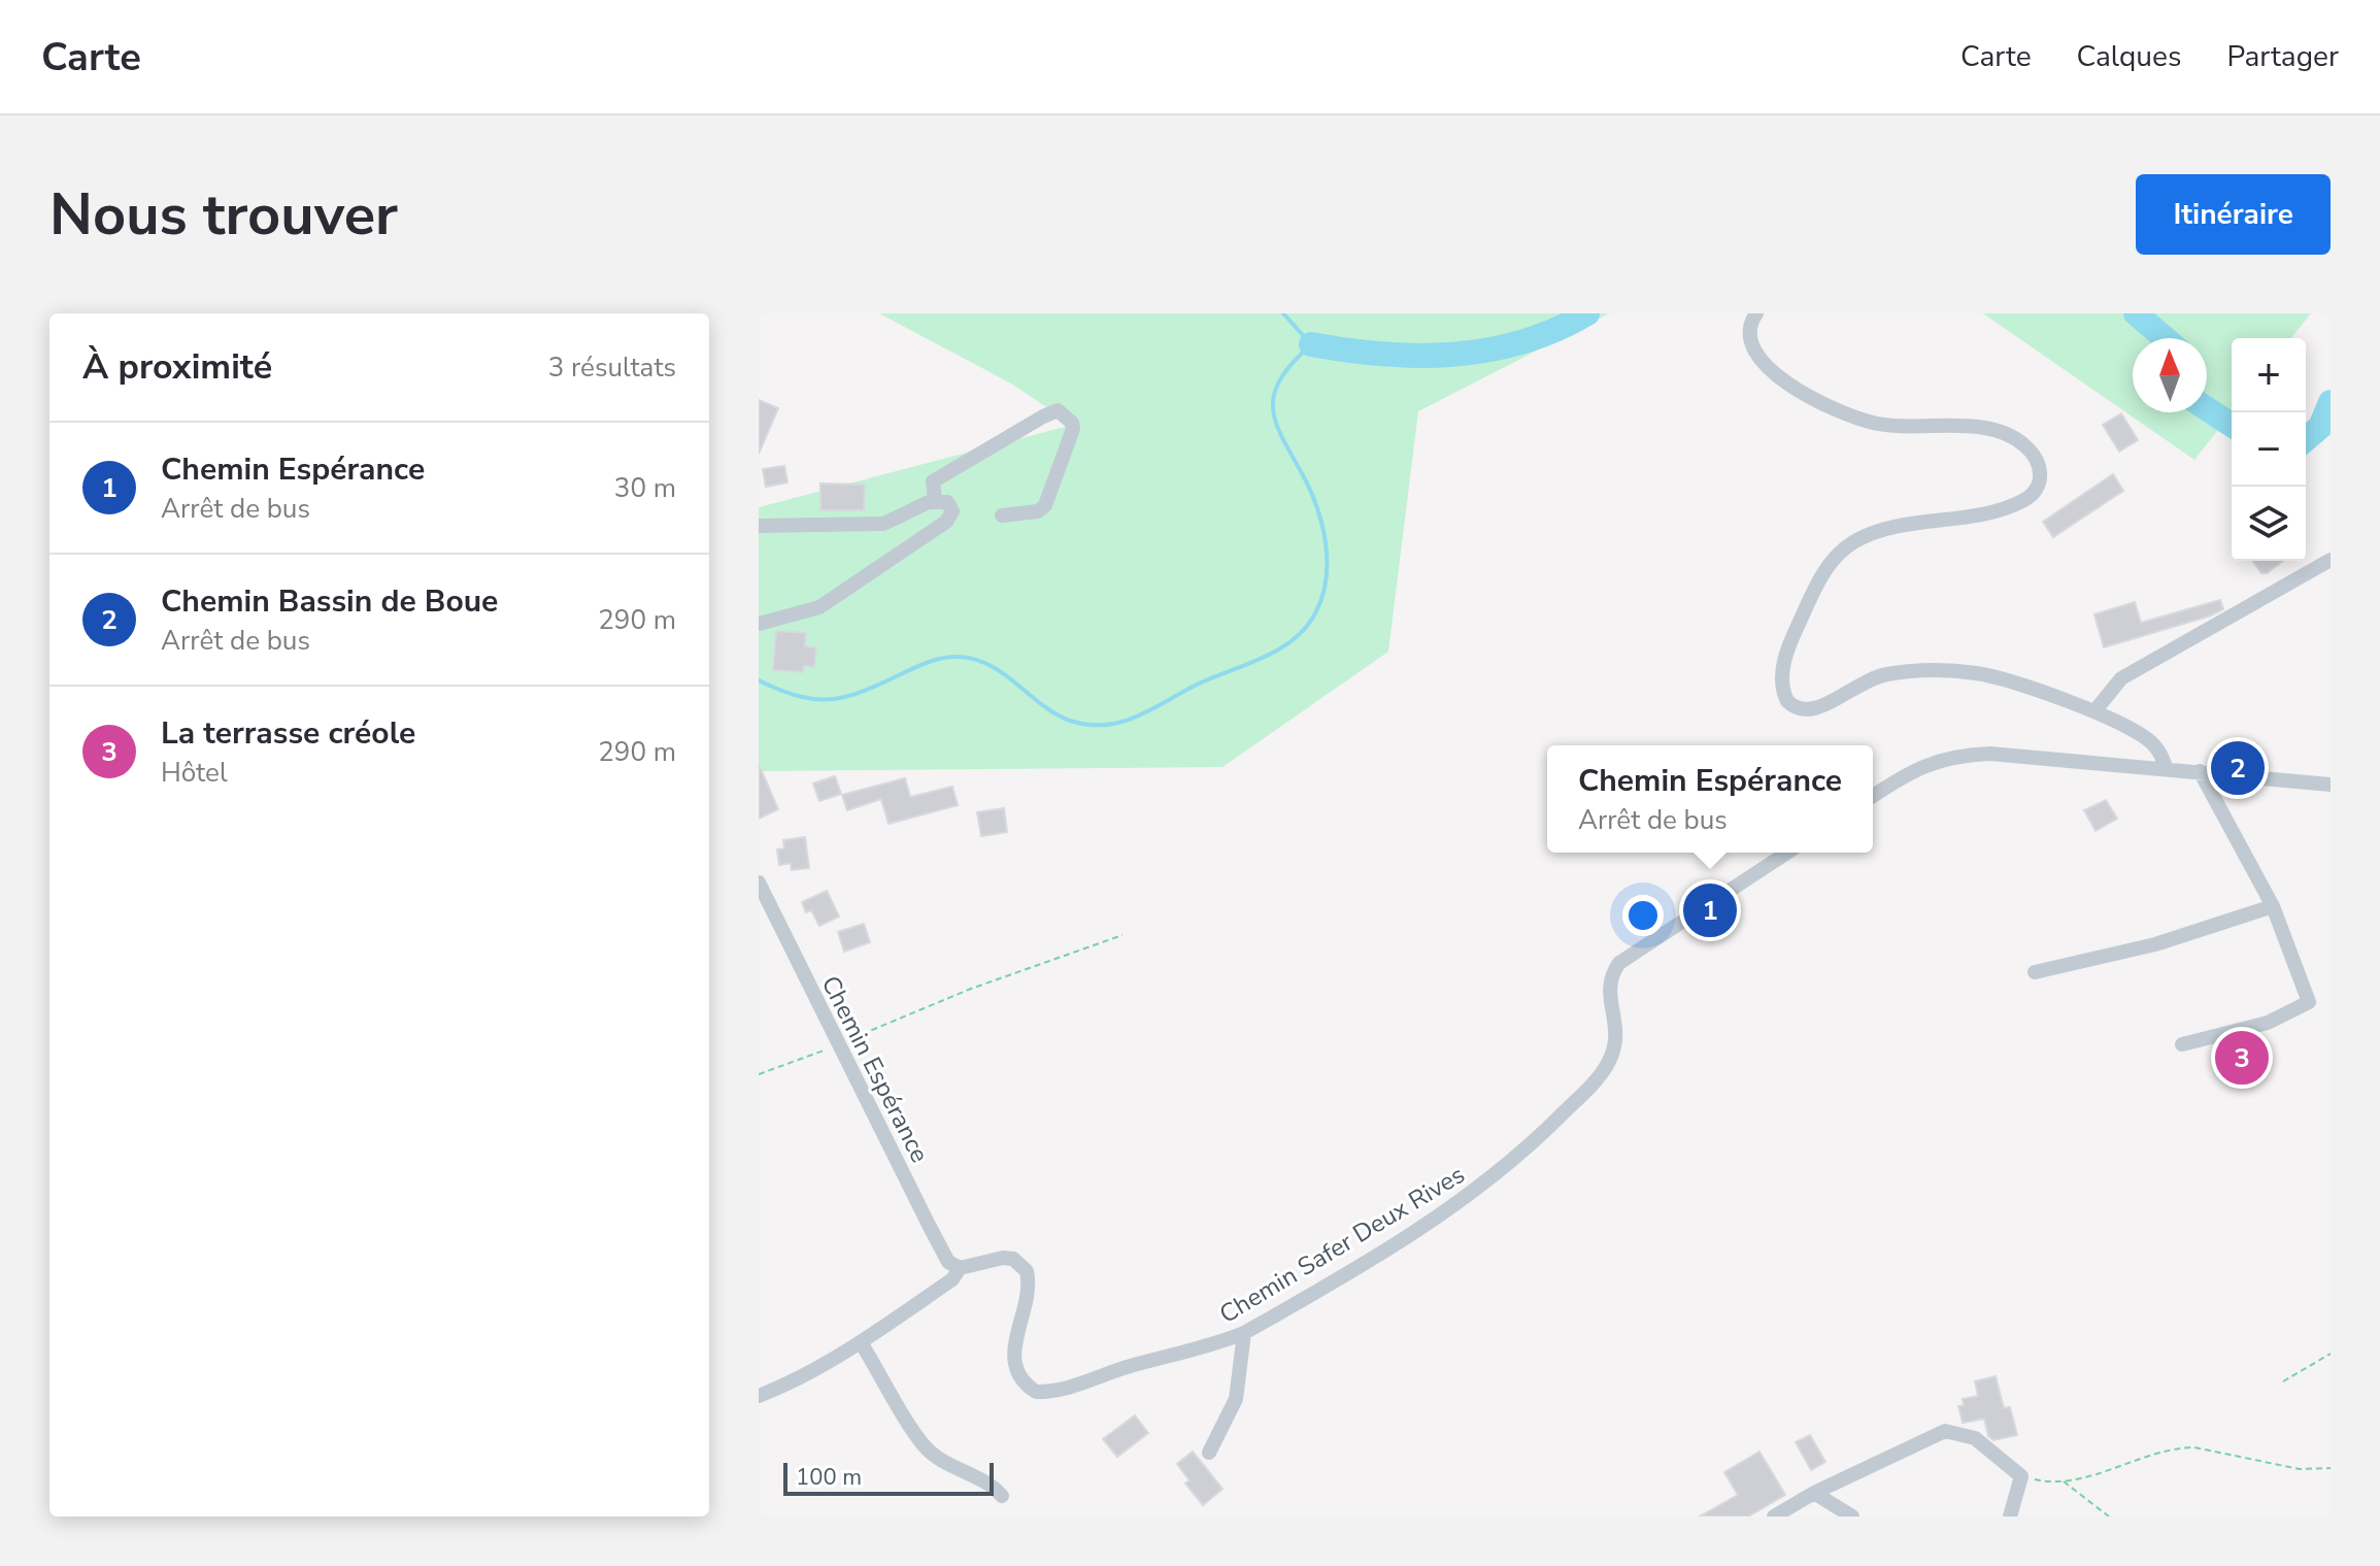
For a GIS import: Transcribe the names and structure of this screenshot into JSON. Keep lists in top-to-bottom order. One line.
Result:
{"streets":{"street":["Chemin Espérance","Chemin Safer Deux Rives"]},"crossings":[["Chemin Espérance","Chemin Safer Deux Rives"]],"scale_bar":"100 m","north":"top","page":{"header":"Carte","nav":["Carte","Calques","Partager"],"buttons":"Itinéraire","title":"Nous trouver","heading":["À proximité","3 résultats"],"map_buttons":["+","−"],"list":[{"mark":"1","name":"Chemin Espérance","note":"Arrêt de bus","value":"30 m"},{"mark":"2","name":"Chemin Bassin de Boue","note":"Arrêt de bus","value":"290 m"},{"mark":"3","name":"La terrasse créole","note":"Hôtel","value":"290 m"}],"pins":["2","1","3"],"popup":["Chemin Espérance","Arrêt de bus"],"scale":"100 m"}}
